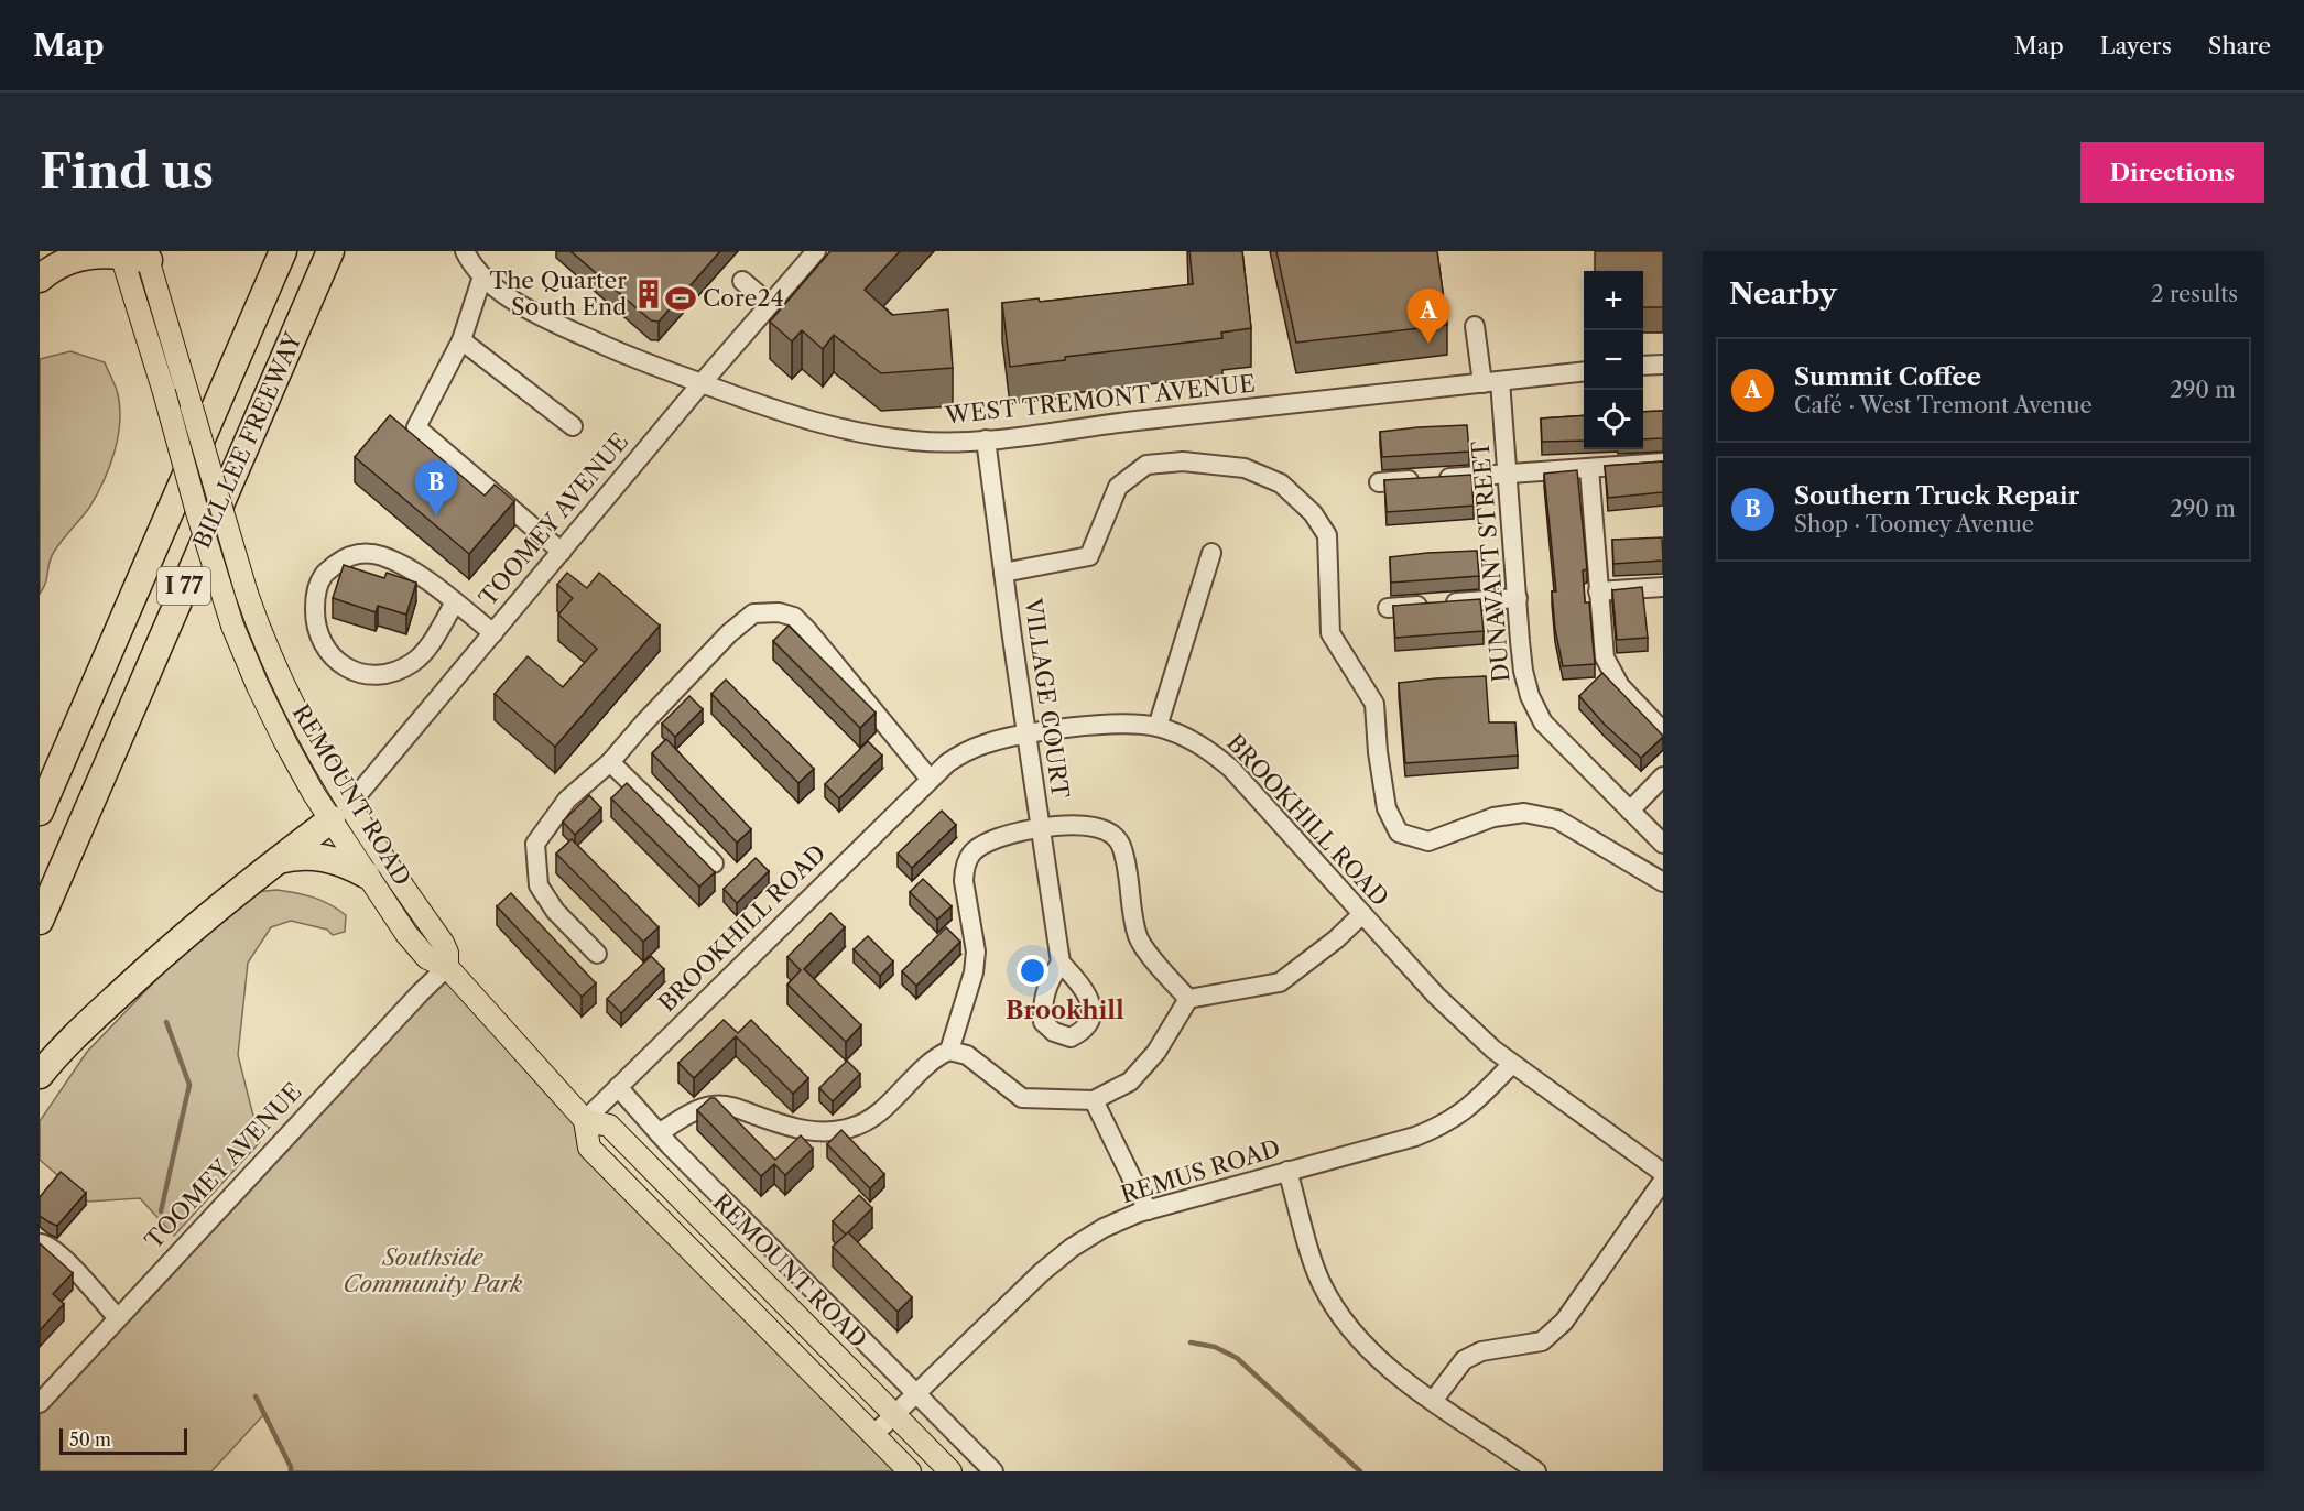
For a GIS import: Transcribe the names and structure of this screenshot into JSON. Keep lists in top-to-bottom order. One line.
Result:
{"streets":{"highway":["BILL LEE FREEWAY","I 77"],"main road":["REMOUNT ROAD"],"street":["WEST TREMONT AVENUE","TOOMEY AVENUE","DUNAVANT STREET","VILLAGE COURT","BROOKHILL ROAD","REMUS ROAD"]},"crossings":[["WEST TREMONT AVENUE","TOOMEY AVENUE"],["WEST TREMONT AVENUE","DUNAVANT STREET"],["WEST TREMONT AVENUE","VILLAGE COURT"],["TOOMEY AVENUE","REMOUNT ROAD"],["VILLAGE COURT","BROOKHILL ROAD"],["REMOUNT ROAD","BROOKHILL ROAD"],["REMOUNT ROAD","REMUS ROAD"],["BROOKHILL ROAD","REMUS ROAD"]],"districts":["Brookhill"],"parks":["Southside Community Park"],"places":{"building":["The Quarter South End"],"sports":["Core24"]},"scale_bar":"50 m","page":{"header":"Map","nav":["Map","Layers","Share"],"buttons":"Directions","title":"Find us","heading":["Nearby","2 results"],"map_buttons":["+","−"],"pins":["A","B"],"list":[{"mark":"A","name":"Summit Coffee","note":"Café · West Tremont Avenue","value":"290 m"},{"mark":"B","name":"Southern Truck Repair","note":"Shop · Toomey Avenue","value":"290 m"}],"scale":"50 m"}}
